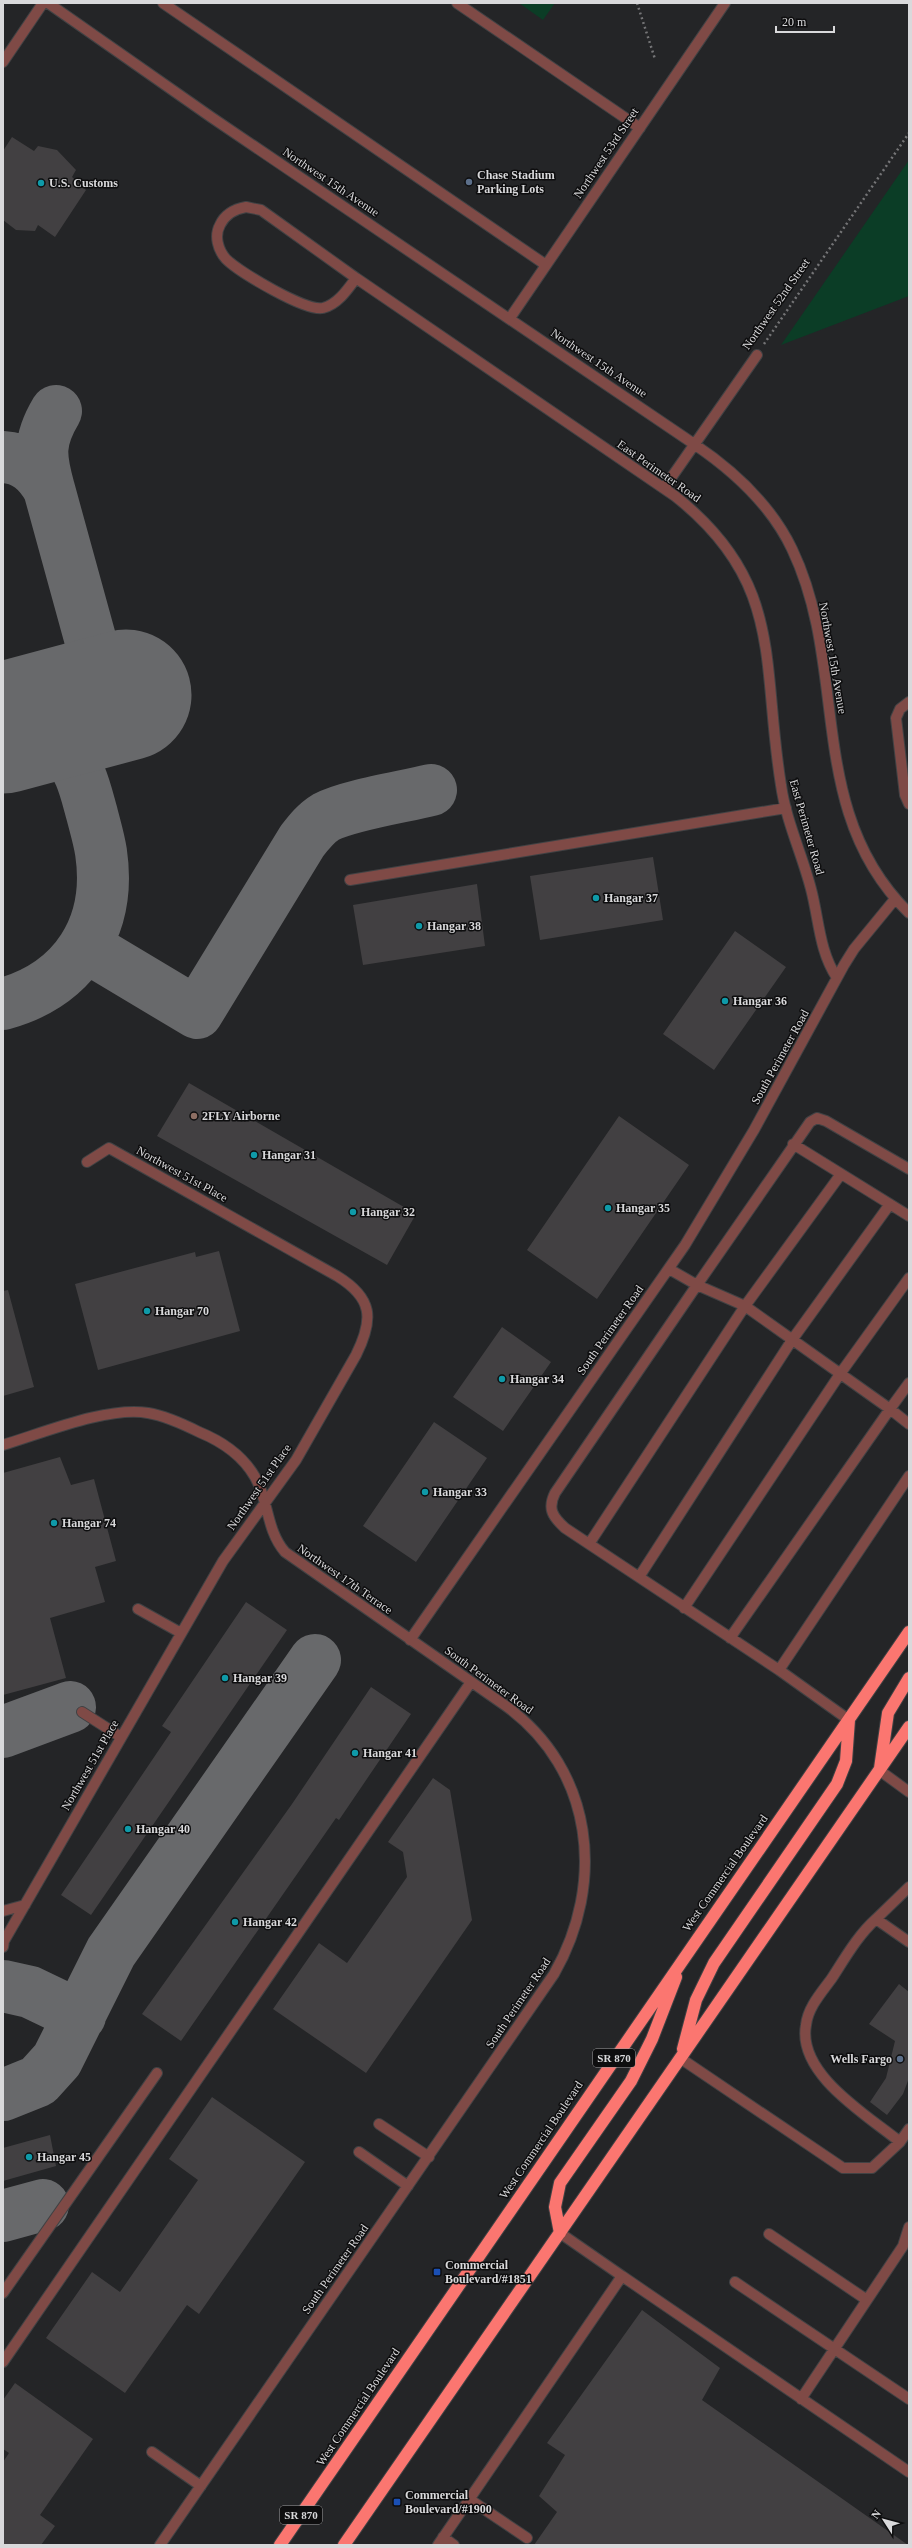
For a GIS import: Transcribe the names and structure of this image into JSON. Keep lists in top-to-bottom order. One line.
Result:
{"streets":{"highway":["West Commercial Boulevard","SR 870"],"street":["Northwest 53rd Street","Northwest 15th Avenue","Northwest 52nd Street","East Perimeter Road","South Perimeter Road","Northwest 51st Place","Northwest 17th Terrace"]},"crossings":[["Northwest 53rd Street","Northwest 15th Avenue"],["Northwest 15th Avenue","Northwest 52nd Street"],["Northwest 15th Avenue","South Perimeter Road"],["Northwest 52nd Street","East Perimeter Road"],["East Perimeter Road","South Perimeter Road"],["South Perimeter Road","Northwest 17th Terrace"],["Northwest 51st Place","Northwest 17th Terrace"]],"places":{"other":["Chase Stadium Parking Lots","U.S. Customs","Hangar 37","Hangar 38","Hangar 36","2FLY Airborne","Hangar 31","Hangar 35","Hangar 32","Hangar 70","Hangar 34","Hangar 33","Hangar 74","Hangar 39","Hangar 41","Hangar 40","Hangar 42","Wells Fargo","Hangar 45"],"transit":["Commercial Boulevard/#1851","Commercial Boulevard/#1900"]},"scale_bar":"20 m","north":"top left"}
